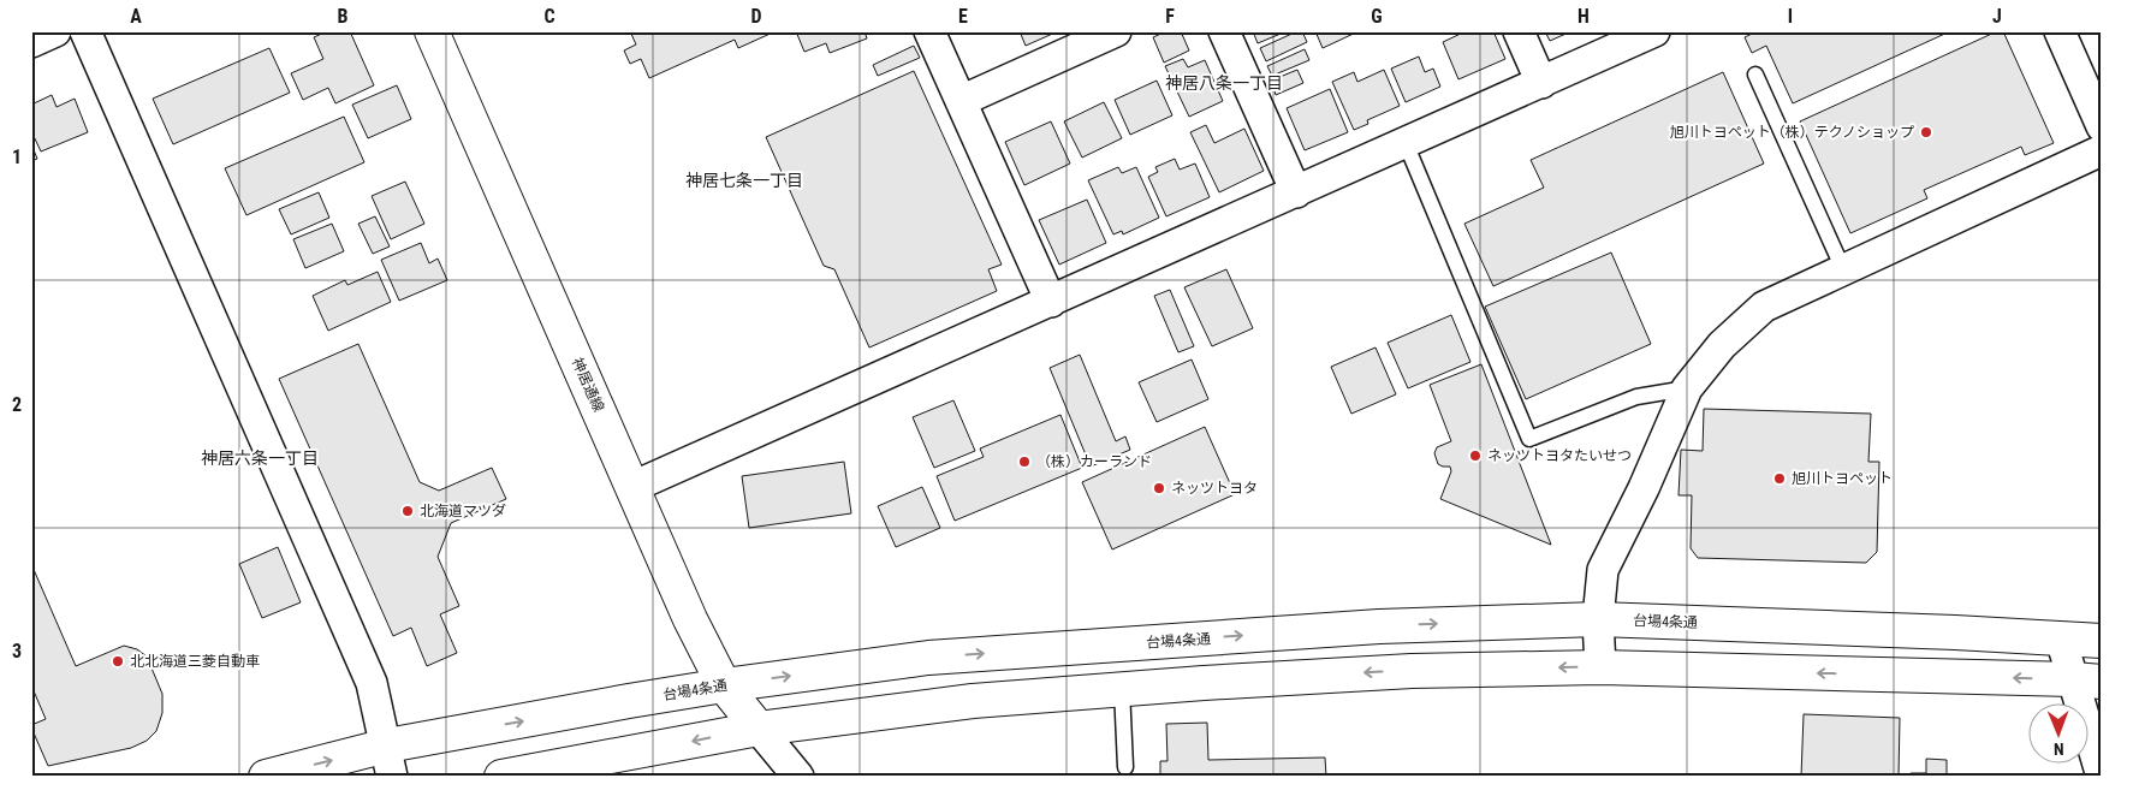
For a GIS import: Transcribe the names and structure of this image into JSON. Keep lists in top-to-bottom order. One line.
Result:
{"streets":{"main road":["神居通線","台場4条通"]},"crossings":[["神居通線","台場4条通"]],"districts":["神居八条一丁目","神居七条一丁目","神居六条一丁目"],"places":["旭川トヨペット（株）テクノショップ","ネッツトヨタたいせつ","（株）カーランド","旭川トヨペット","ネッツトヨタ","北海道マツダ","北北海道三菱自動車"],"north":"bottom","grid":{"columns":["A","B","C","D","E","F","G","H","I","J"],"rows":["1","2","3"]}}
